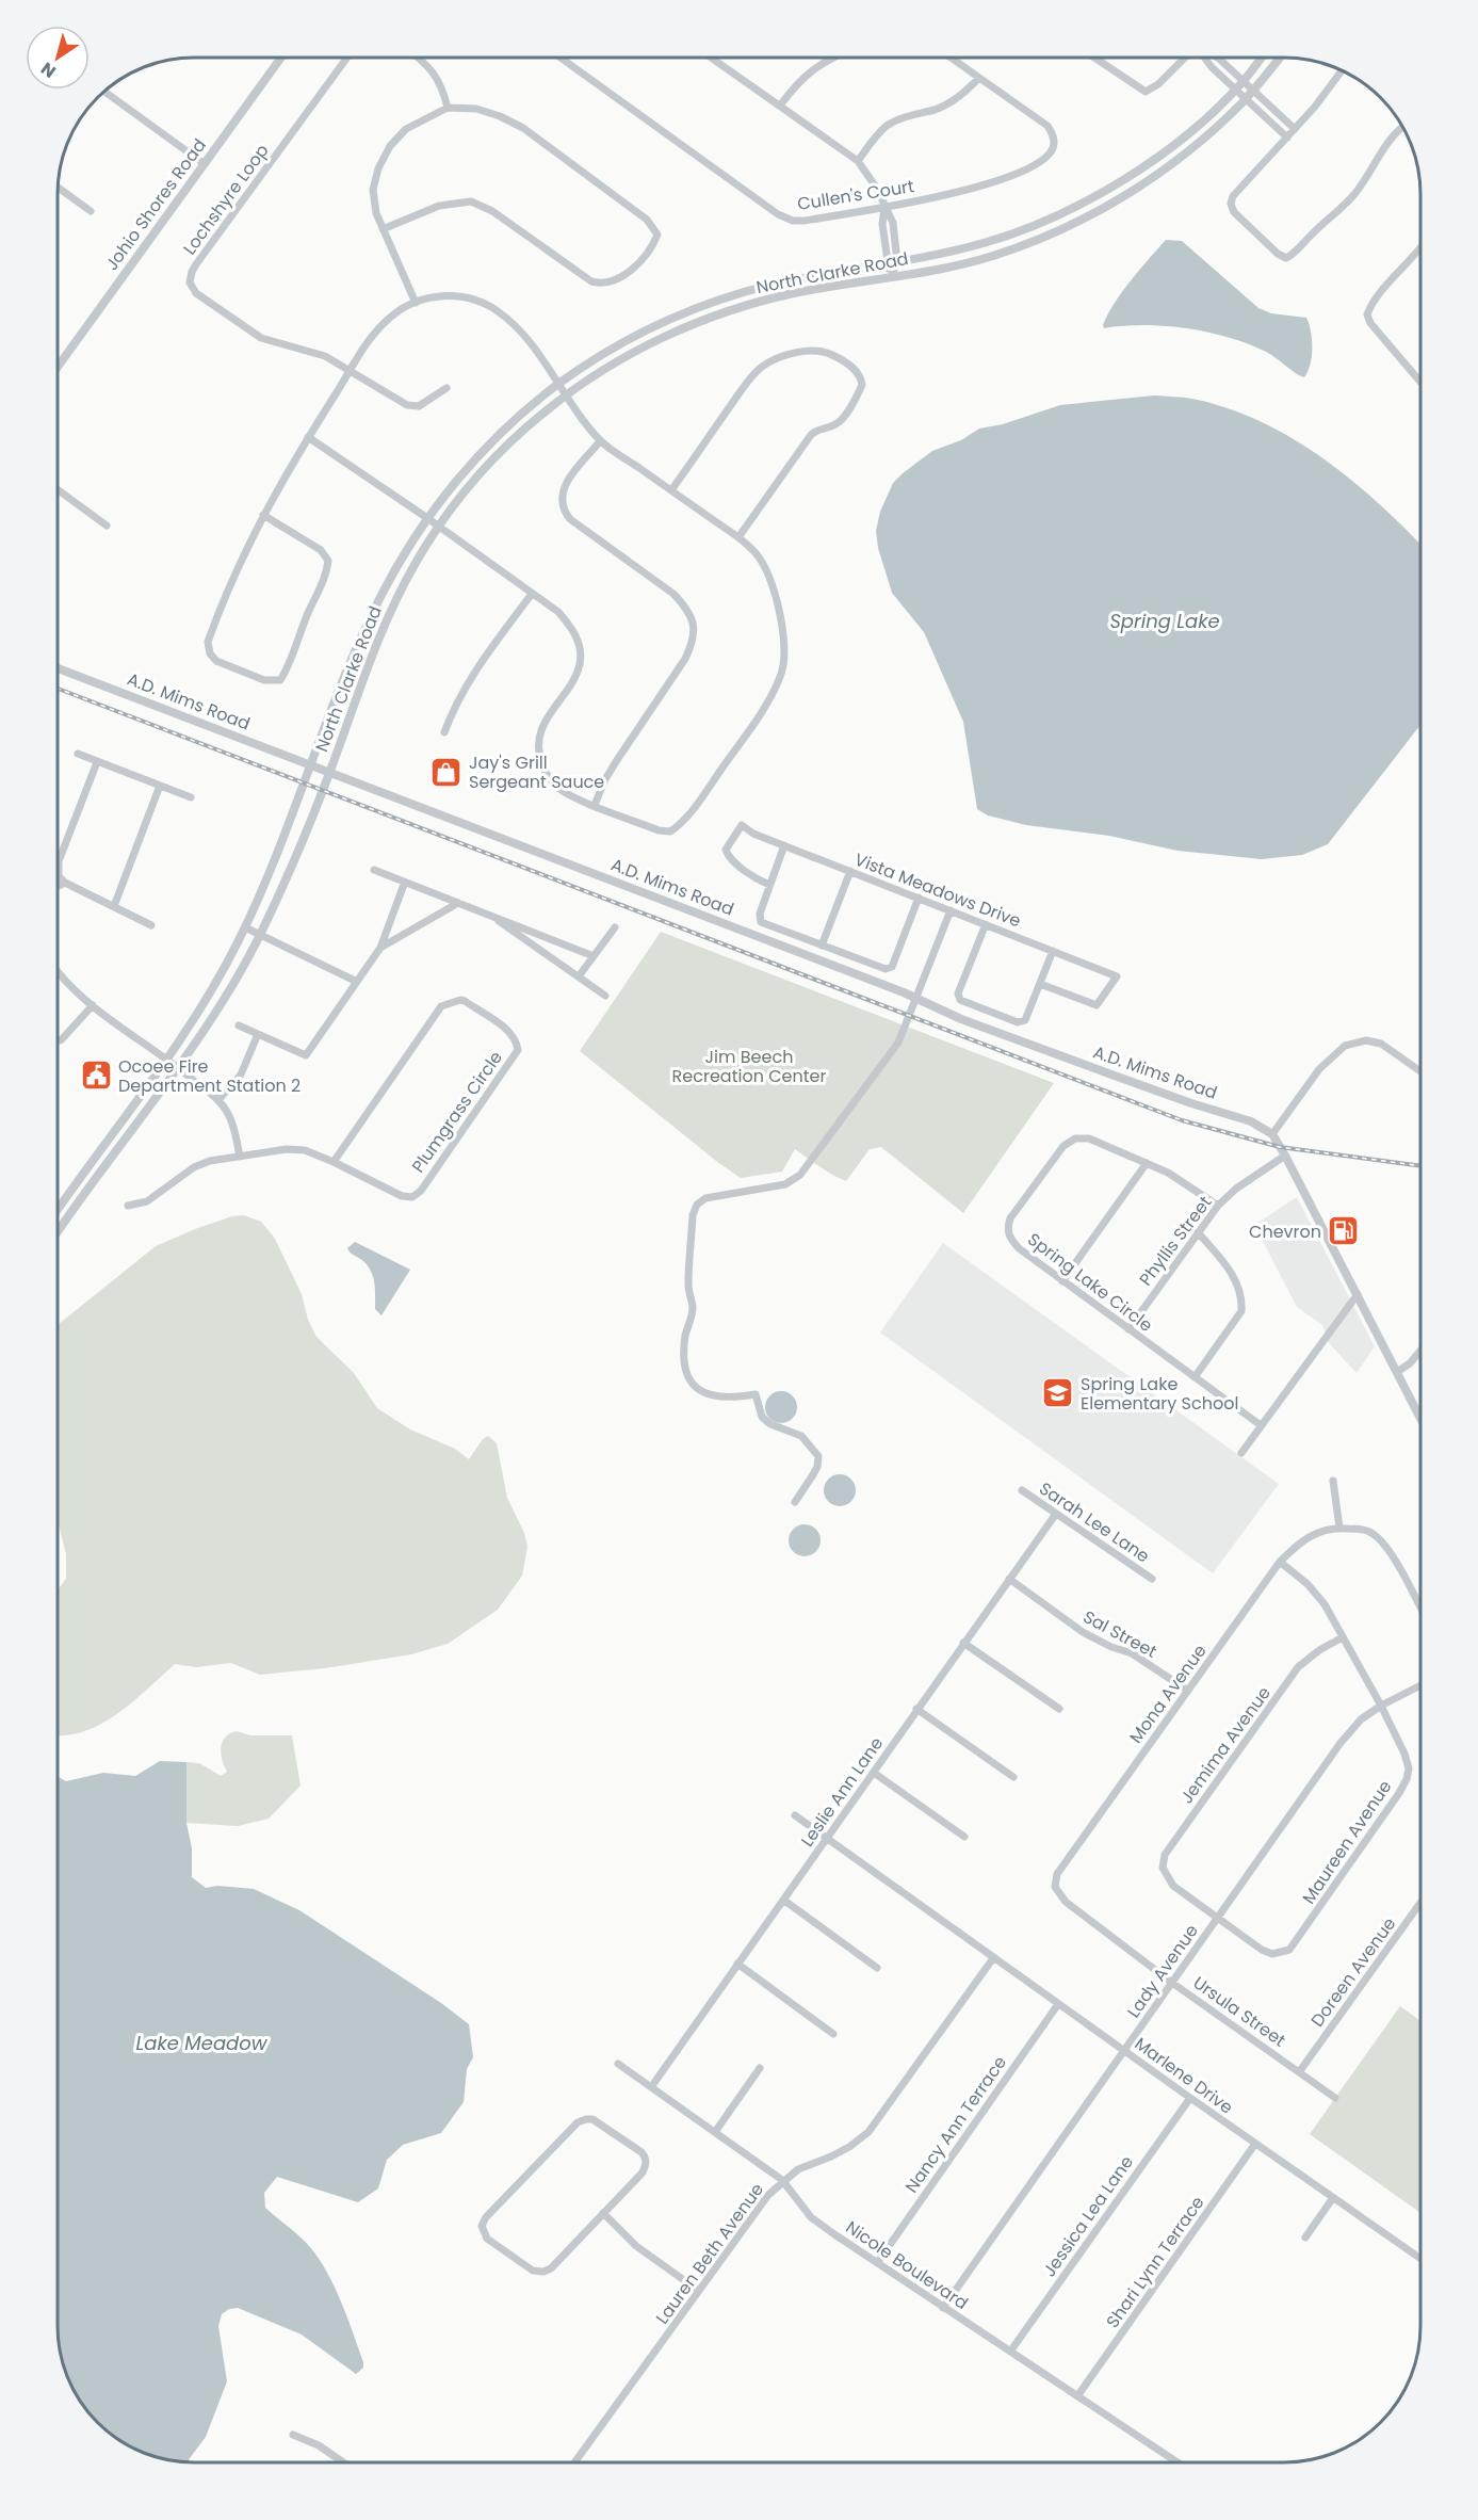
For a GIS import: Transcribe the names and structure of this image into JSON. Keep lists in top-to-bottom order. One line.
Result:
{"streets":{"street":["Cullen's Court","Lochshyre Loop","Johio Shores Road","North Clarke Road","A.D. Mims Road","Vista Meadows Drive","Plumgrass Circle","Phyllis Street","Spring Lake Circle","Sarah Lee Lane","Sal Street","Mona Avenue","Jemima Avenue","Leslie Ann Lane","Maureen Avenue","Lady Avenue","Doreen Avenue","Ursula Street","Marlene Drive","Nancy Ann Terrace","Jessica Lea Lane","Lauren Beth Avenue","Shari Lynn Terrace","Nicole Boulevard"]},"crossings":[["North Clarke Road","A.D. Mims Road"],["A.D. Mims Road","Phyllis Street"],["Phyllis Street","Spring Lake Circle"],["Sarah Lee Lane","Leslie Ann Lane"],["Sal Street","Mona Avenue"],["Sal Street","Leslie Ann Lane"],["Mona Avenue","Maureen Avenue"],["Mona Avenue","Ursula Street"],["Jemima Avenue","Maureen Avenue"],["Jemima Avenue","Lady Avenue"],["Leslie Ann Lane","Marlene Drive"],["Leslie Ann Lane","Nicole Boulevard"],["Maureen Avenue","Lady Avenue"],["Lady Avenue","Ursula Street"],["Lady Avenue","Marlene Drive"],["Lady Avenue","Nicole Boulevard"],["Doreen Avenue","Ursula Street"],["Marlene Drive","Nancy Ann Terrace"],["Marlene Drive","Jessica Lea Lane"],["Marlene Drive","Lauren Beth Avenue"],["Marlene Drive","Shari Lynn Terrace"],["Nancy Ann Terrace","Nicole Boulevard"],["Jessica Lea Lane","Nicole Boulevard"],["Lauren Beth Avenue","Nicole Boulevard"],["Shari Lynn Terrace","Nicole Boulevard"]],"water":["Spring Lake","Lake Meadow"],"parks":["Jim Beech Recreation Center"],"places":{"shop":["Jay's Grill Sergeant Sauce"],"public building":["Ocoee Fire Department Station 2"],"fuel station":["Chevron"],"school or university":["Spring Lake Elementary School"]},"north":"bottom left"}
